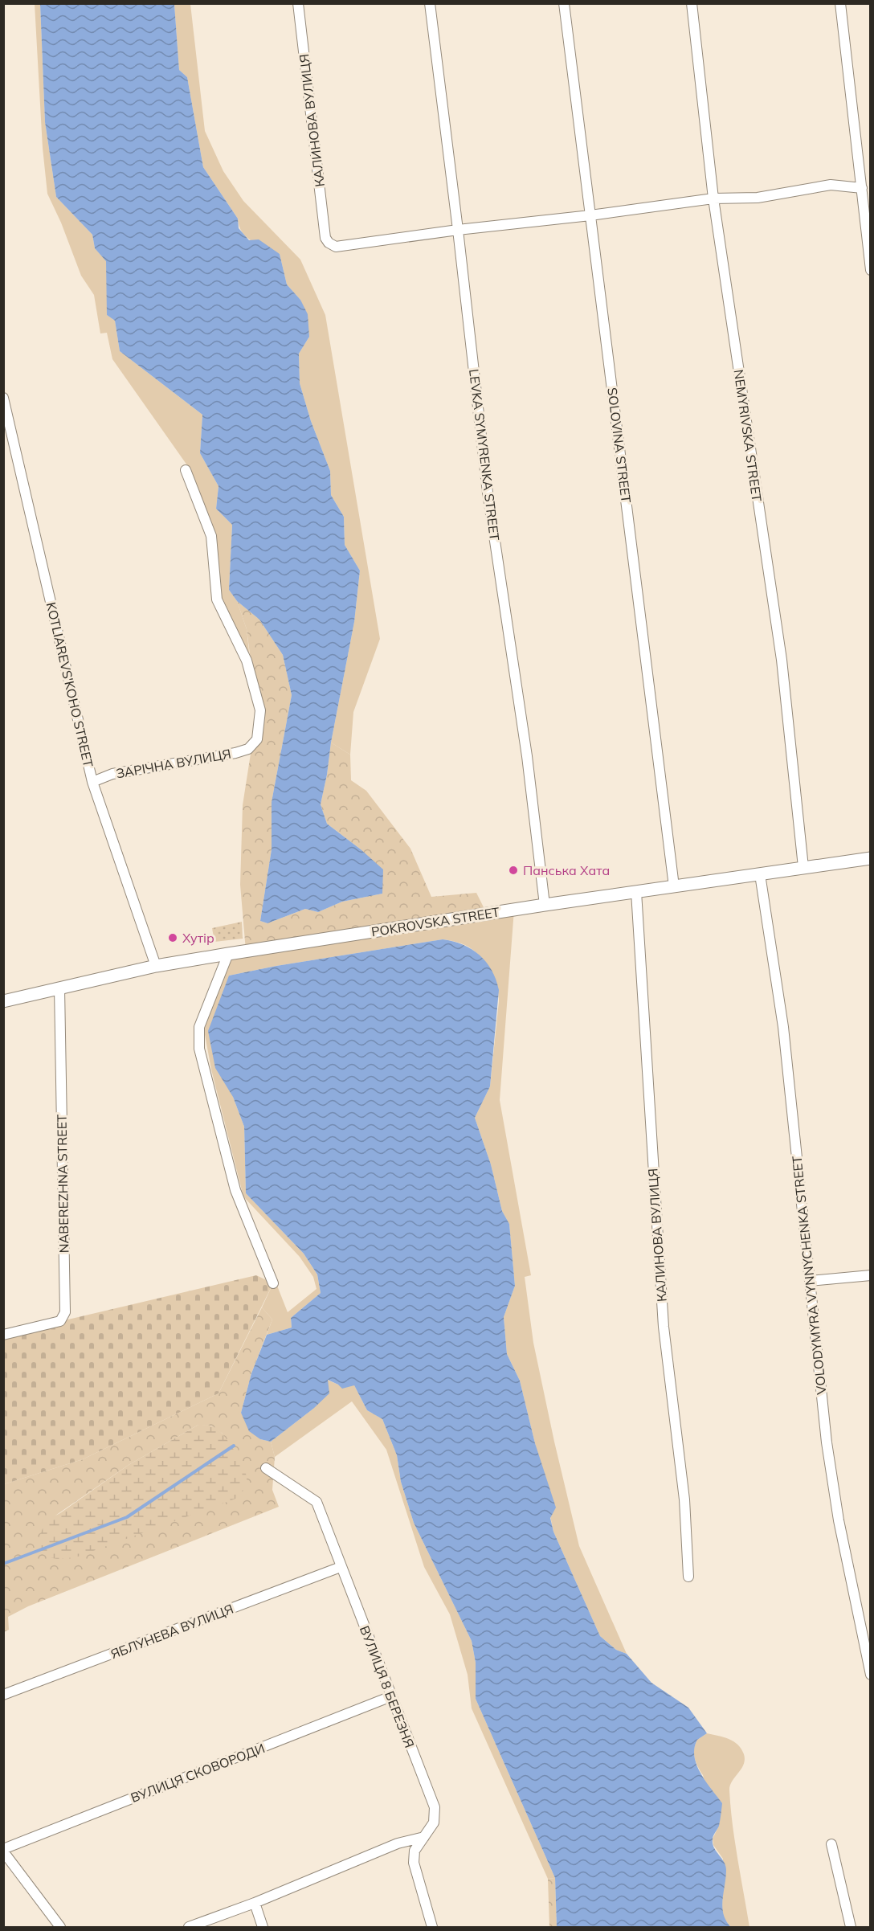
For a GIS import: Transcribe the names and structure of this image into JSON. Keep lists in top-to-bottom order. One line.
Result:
{"streets":{"street":["КАЛИНОВА ВУЛИЦЯ","NEMYRIVSKA STREET","SOLOVINA STREET","LEVKA SYMYRENKA STREET","KOTLIAREVS'KOHO STREET","ЗАРІЧНА ВУЛИЦЯ","POKROVSKA STREET","NABEREZHNA STREET","VOLODYMYRA VYNNYCHENKA STREET","ЯБЛУНЕВА ВУЛИЦЯ","ВУЛИЦЯ 8 БЕРЕЗНЯ","ВУЛИЦЯ СКОВОРОДИ"]},"crossings":[["КАЛИНОВА ВУЛИЦЯ","LEVKA SYMYRENKA STREET"],["КАЛИНОВА ВУЛИЦЯ","POKROVSKA STREET"],["NEMYRIVSKA STREET","POKROVSKA STREET"],["SOLOVINA STREET","POKROVSKA STREET"],["LEVKA SYMYRENKA STREET","POKROVSKA STREET"],["KOTLIAREVS'KOHO STREET","ЗАРІЧНА ВУЛИЦЯ"],["KOTLIAREVS'KOHO STREET","POKROVSKA STREET"],["POKROVSKA STREET","NABEREZHNA STREET"],["POKROVSKA STREET","VOLODYMYRA VYNNYCHENKA STREET"],["ЯБЛУНЕВА ВУЛИЦЯ","ВУЛИЦЯ 8 БЕРЕЗНЯ"],["ВУЛИЦЯ 8 БЕРЕЗНЯ","ВУЛИЦЯ СКОВОРОДИ"]],"places":["Панська Хата","Хутір"]}
